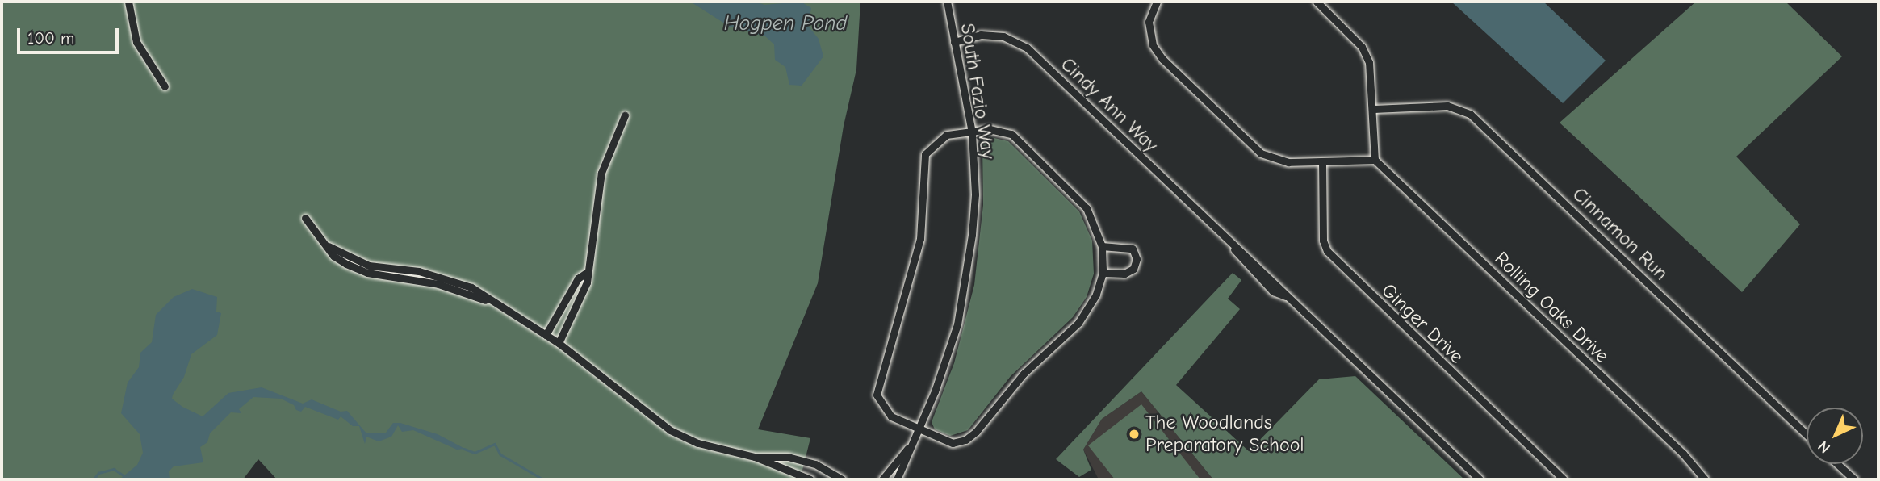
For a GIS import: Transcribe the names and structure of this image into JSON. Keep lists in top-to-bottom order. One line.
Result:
{"streets":{"street":["South Fazio Way","Cindy Ann Way","Cinnamon Run","Rolling Oaks Drive","Ginger Drive"]},"crossings":[["South Fazio Way","Cindy Ann Way"]],"water":["Hogpen Pond"],"places":["The Woodlands Preparatory School"],"scale_bar":"100 m","north":"bottom left"}
